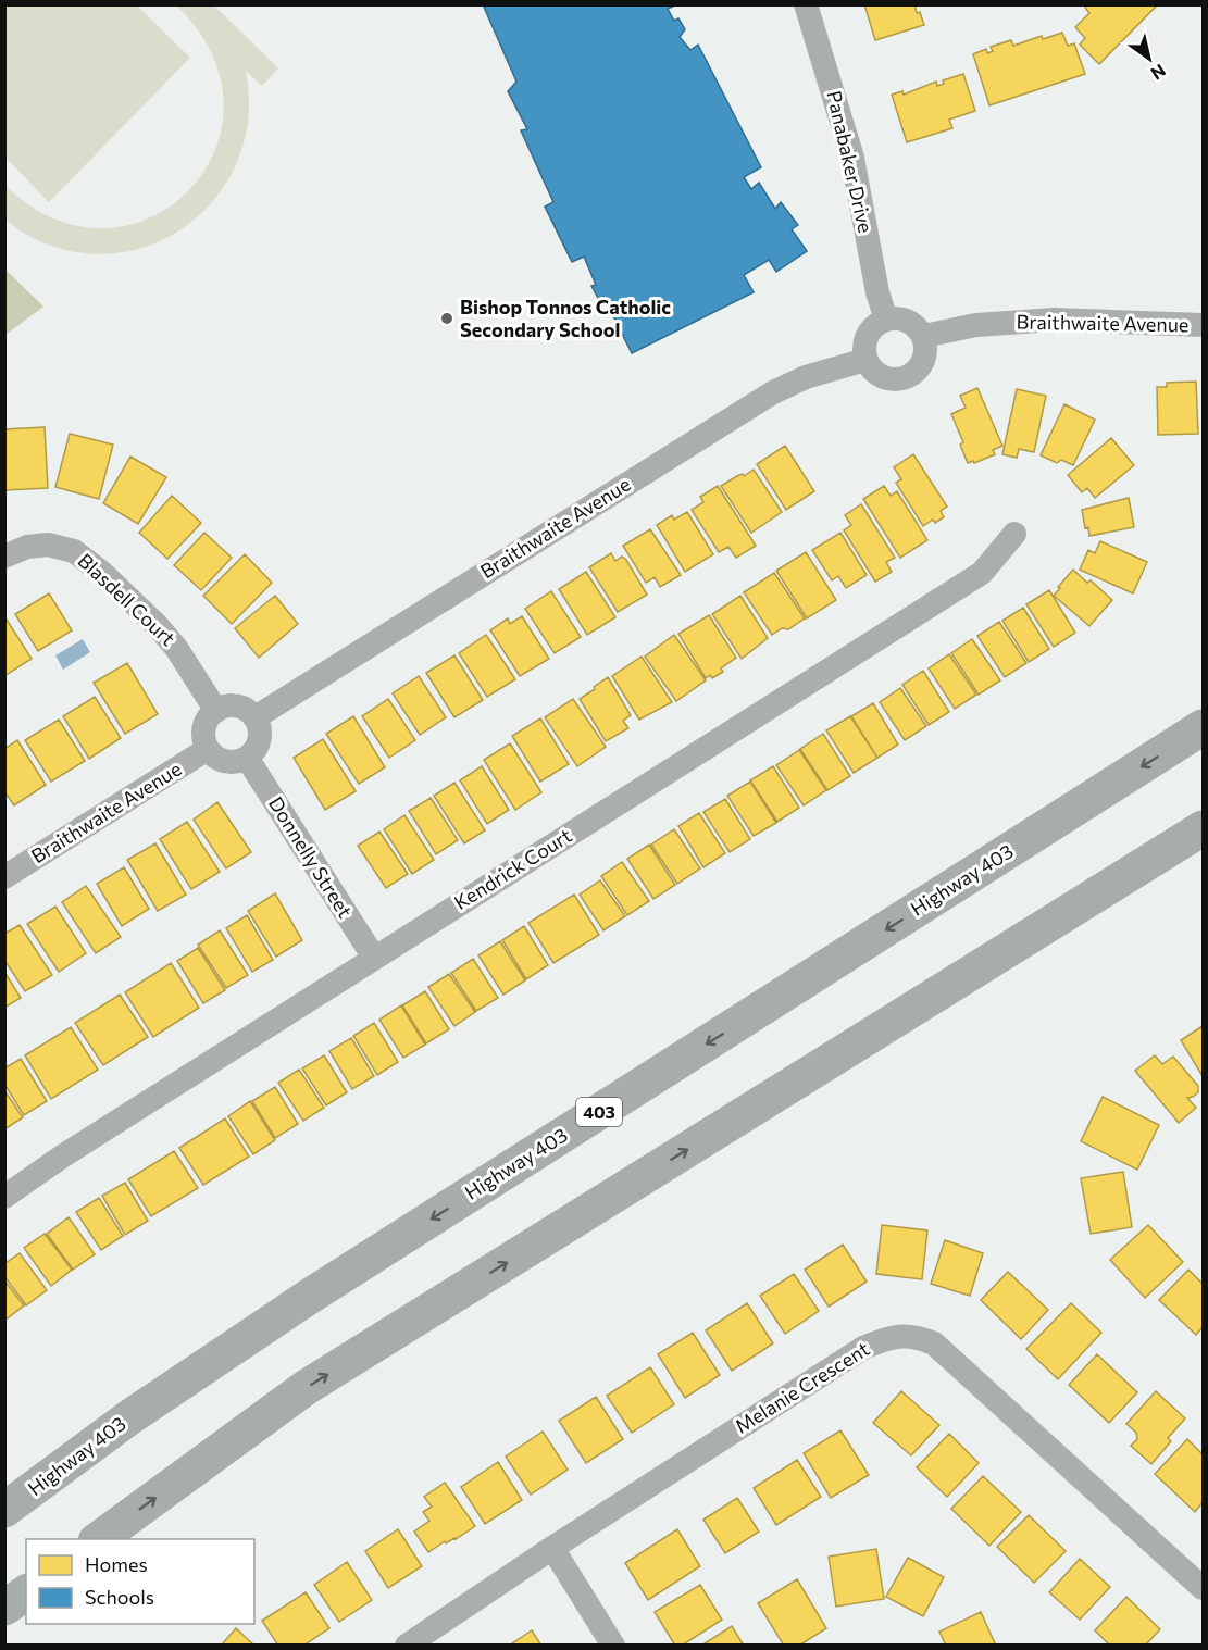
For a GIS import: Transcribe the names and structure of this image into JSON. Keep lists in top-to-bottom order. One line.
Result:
{"streets":{"highway":["Highway 403","403"],"street":["Panabaker Drive","Braithwaite Avenue","Blasdell Court","Donnelly Street","Kendrick Court","Melanie Crescent"]},"crossings":[["Panabaker Drive","Braithwaite Avenue"],["Braithwaite Avenue","Blasdell Court"],["Braithwaite Avenue","Donnelly Street"],["Blasdell Court","Donnelly Street"],["Donnelly Street","Kendrick Court"]],"places":["Bishop Tonnos Catholic Secondary School"],"legend":["Homes","Schools"],"north":"bottom right"}
